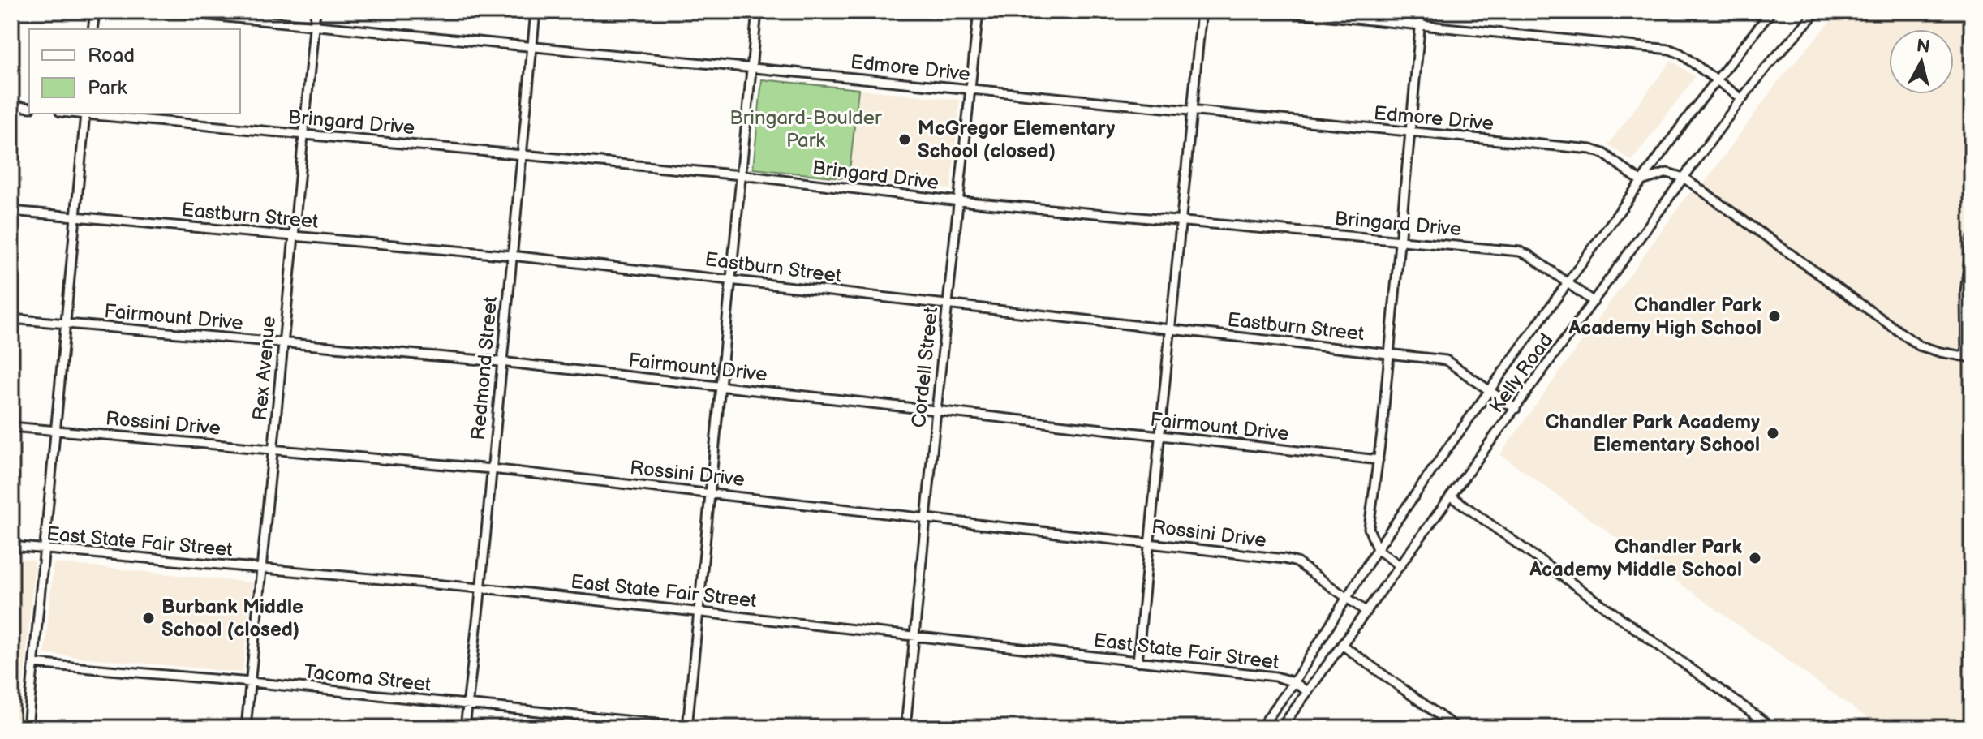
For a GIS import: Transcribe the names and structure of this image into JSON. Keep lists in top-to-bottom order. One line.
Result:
{"streets":{"street":["Edmore Drive","Bringard Drive","Eastburn Street","Fairmount Drive","Cordell Street","Rex Avenue","Redmond Street","Kelly Road","Rossini Drive","East State Fair Street","Tacoma Street"]},"crossings":[["Edmore Drive","Cordell Street"],["Edmore Drive","Rex Avenue"],["Edmore Drive","Redmond Street"],["Edmore Drive","Kelly Road"],["Bringard Drive","Cordell Street"],["Bringard Drive","Rex Avenue"],["Bringard Drive","Redmond Street"],["Bringard Drive","Kelly Road"],["Eastburn Street","Cordell Street"],["Eastburn Street","Rex Avenue"],["Eastburn Street","Redmond Street"],["Eastburn Street","Kelly Road"],["Fairmount Drive","Cordell Street"],["Fairmount Drive","Rex Avenue"],["Fairmount Drive","Redmond Street"],["Cordell Street","Rossini Drive"],["Cordell Street","East State Fair Street"],["Rex Avenue","Rossini Drive"],["Rex Avenue","East State Fair Street"],["Rex Avenue","Tacoma Street"],["Redmond Street","Rossini Drive"],["Redmond Street","East State Fair Street"],["Redmond Street","Tacoma Street"],["Kelly Road","Rossini Drive"],["Kelly Road","East State Fair Street"]],"parks":["Bringard-Boulder Park"],"places":["McGregor Elementary School (closed)","Chandler Park Academy High School","Chandler Park Academy Elementary School","Chandler Park Academy Middle School","Burbank Middle School (closed)"],"legend":["Road","Park"],"north":"top"}
